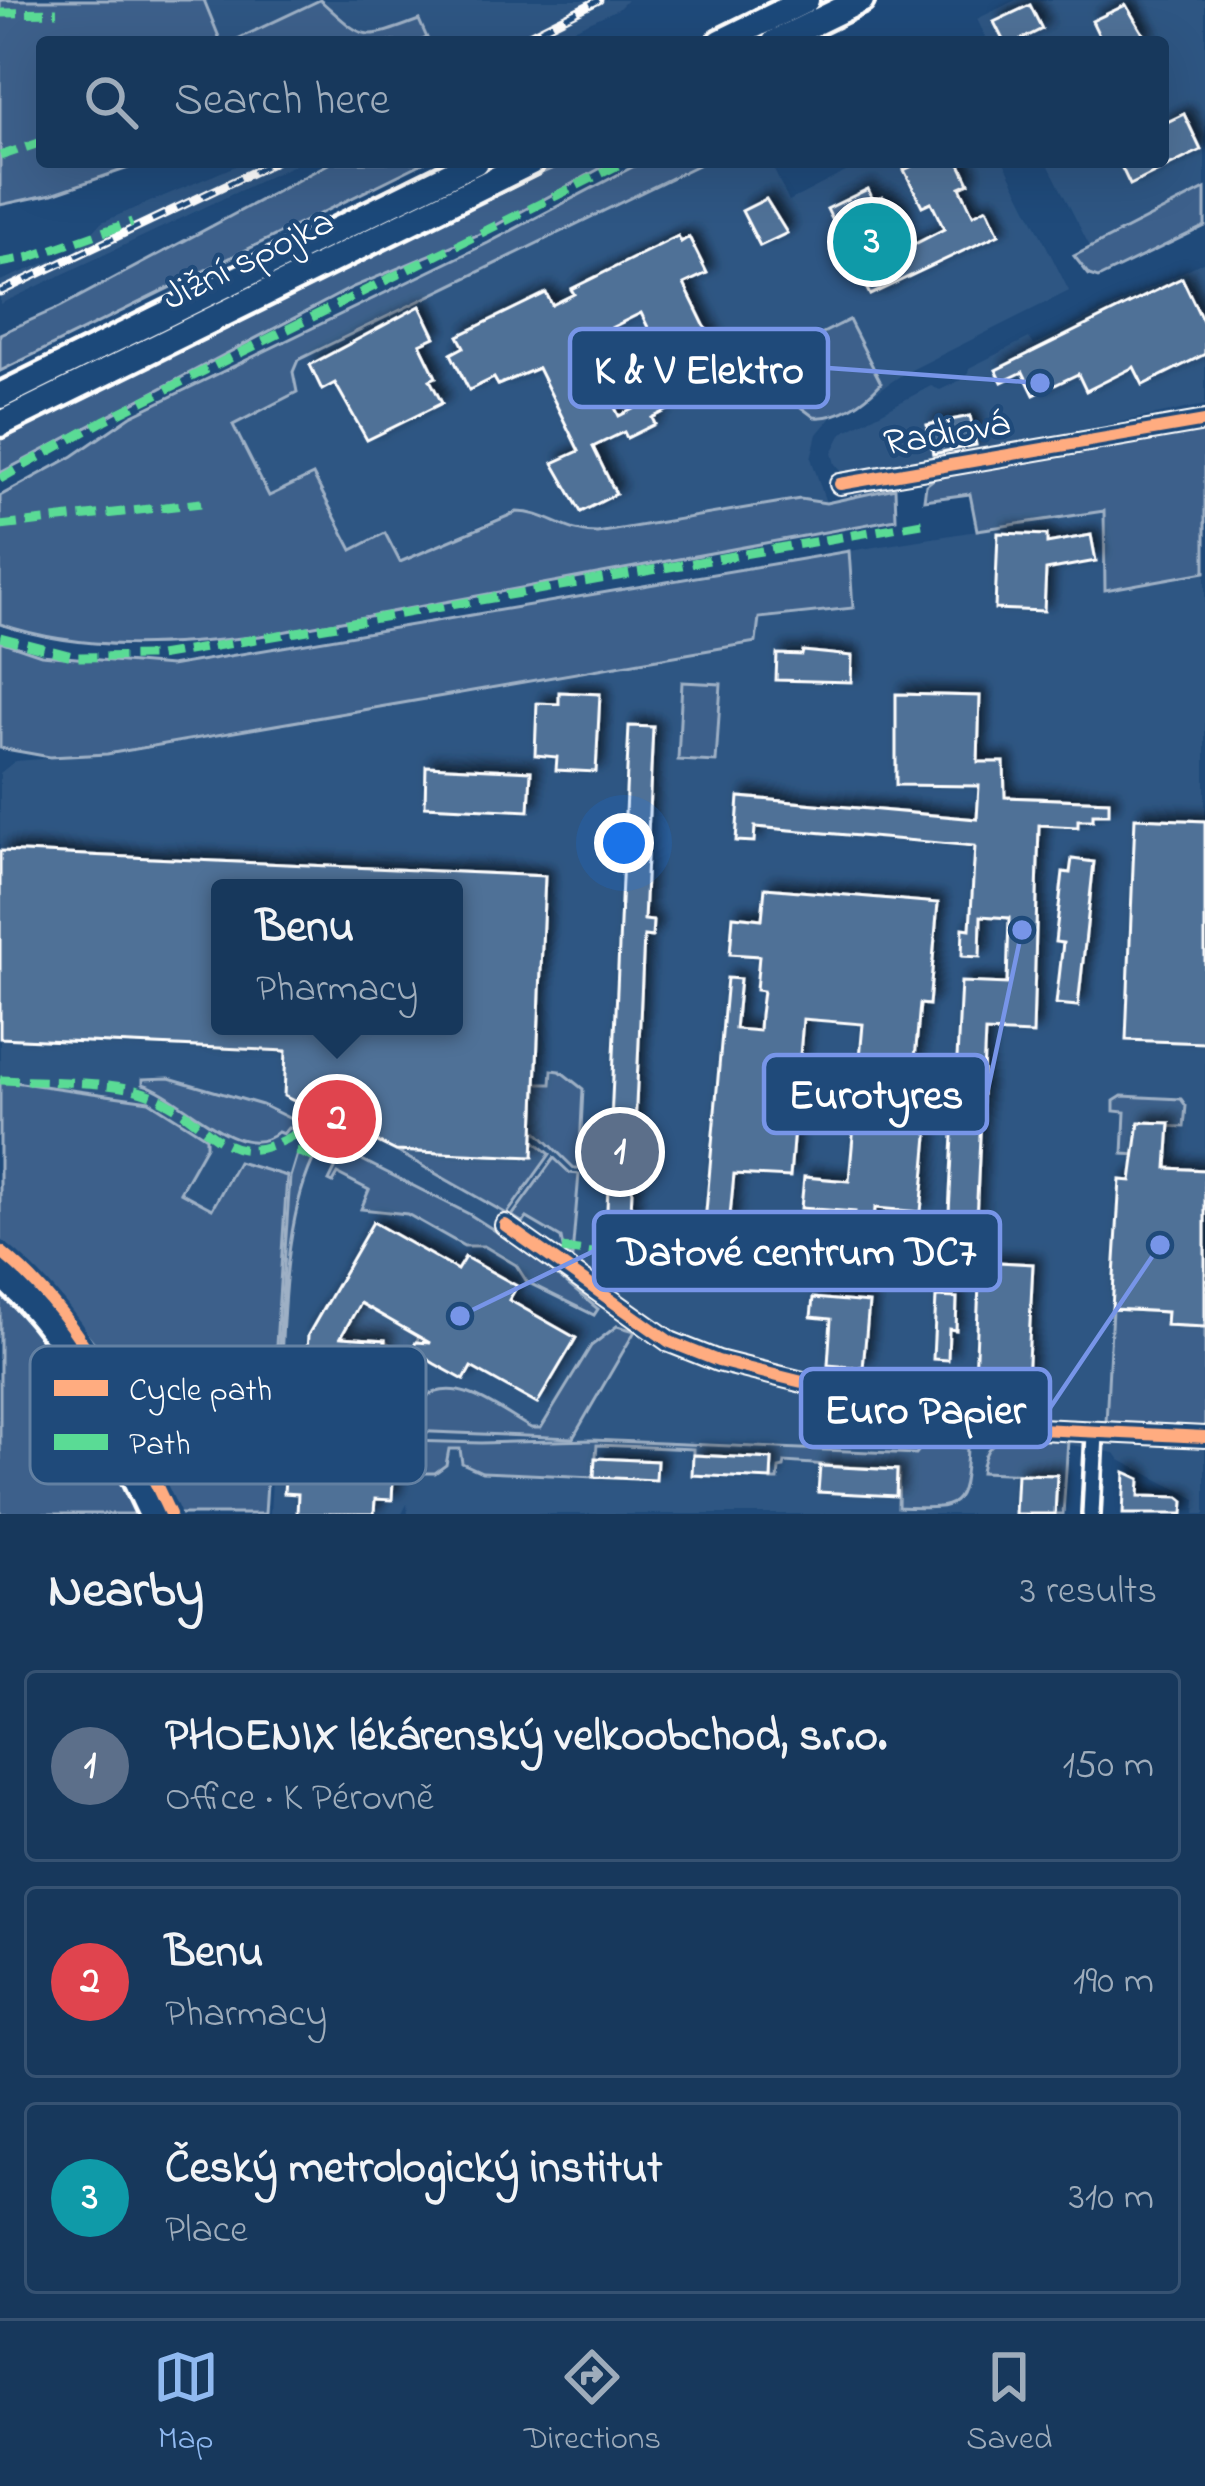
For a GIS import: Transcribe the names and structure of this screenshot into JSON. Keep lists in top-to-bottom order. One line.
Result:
{"streets":{"highway":["Jižní spojka"],"street":["Radiová"]},"places":["K & V Elektro","Eurotyres","Euro Papier","Datové centrum DC7"],"legend":["Cycle path","Path"],"page":{"search":"Search here","pins":["3","2","1"],"popup":["Benu","Pharmacy"],"heading":["Nearby","3 results"],"list":[{"mark":"1","name":"PHOENIX lékárenský velkoobchod, s.r.o.","note":"Office · K Pérovně","value":"150 m"},{"mark":"2","name":"Benu","note":"Pharmacy","value":"190 m"},{"mark":"3","name":"Český metrologický institut","note":"Place","value":"310 m"}],"nav":["Map","Directions","Saved"]}}
